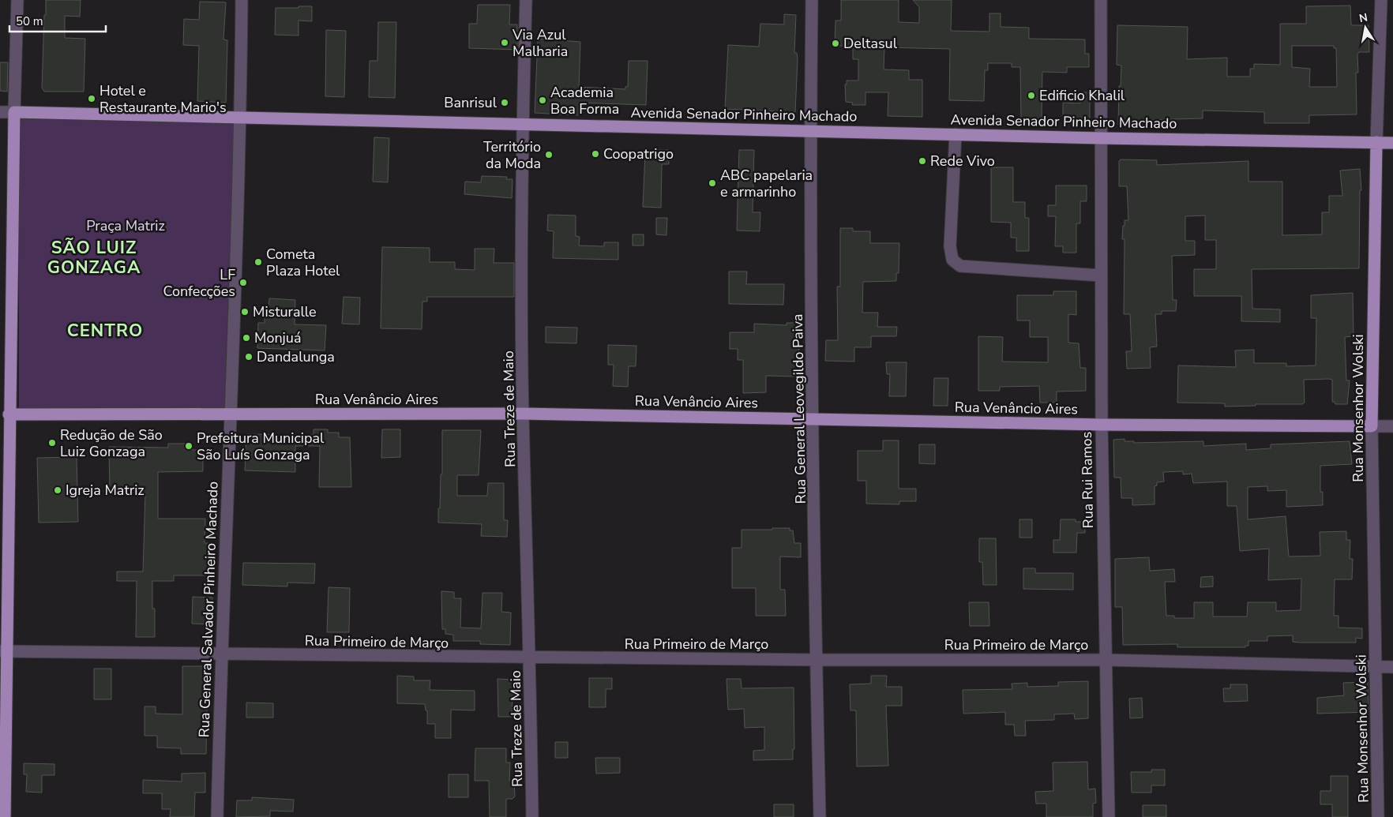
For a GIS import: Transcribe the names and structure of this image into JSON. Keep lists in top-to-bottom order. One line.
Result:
{"streets":{"main road":["Avenida Senador Pinheiro Machado","Rua Venâncio Aires","Rua Monsenhor Wolski"],"street":["Rua Treze de Maio","Rua General Leovegildo Paiva","Rua Rui Ramos","Rua General Salvador Pinheiro Machado","Rua Primeiro de Março"]},"crossings":[["Avenida Senador Pinheiro Machado","Rua Monsenhor Wolski"],["Avenida Senador Pinheiro Machado","Rua Treze de Maio"],["Avenida Senador Pinheiro Machado","Rua General Leovegildo Paiva"],["Avenida Senador Pinheiro Machado","Rua Rui Ramos"],["Avenida Senador Pinheiro Machado","Rua General Salvador Pinheiro Machado"],["Rua Venâncio Aires","Rua Monsenhor Wolski"],["Rua Venâncio Aires","Rua Treze de Maio"],["Rua Venâncio Aires","Rua General Leovegildo Paiva"],["Rua Venâncio Aires","Rua Rui Ramos"],["Rua Venâncio Aires","Rua General Salvador Pinheiro Machado"],["Rua Monsenhor Wolski","Rua Primeiro de Março"],["Rua Treze de Maio","Rua Primeiro de Março"],["Rua General Leovegildo Paiva","Rua Primeiro de Março"],["Rua Rui Ramos","Rua Primeiro de Março"],["Rua General Salvador Pinheiro Machado","Rua Primeiro de Março"]],"districts":["SÃO LUIZ GONZAGA","CENTRO"],"parks":["Praça Matriz"],"places":["Via Azul Malharia","Deltasul","Edificio Khalil","Hotel e Restaurante Mario's","Academia Boa Forma","Banrisul","Coopatrigo","Território da Moda","Rede Vivo","ABC papelaria e armarinho","Cometa Plaza Hotel","LF Confecções","Misturalle","Monjuá","Dandalunga","Redução de São Luiz Gonzaga","Prefeitura Municipal São Luís Gonzaga","Igreja Matriz"],"scale_bar":"50 m","north":"top"}
